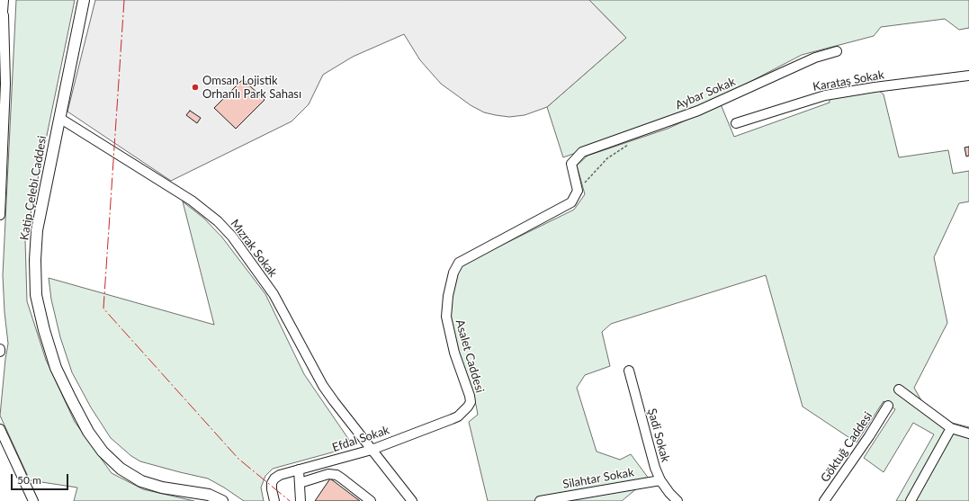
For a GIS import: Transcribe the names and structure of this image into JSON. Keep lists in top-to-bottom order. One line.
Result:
{"streets":{"main road":["Katip Çelebi Caddesi"],"street":["Karataş Sokak","Aybar Sokak","Mızrak Sokak","Asalet Caddesi","Şadi Sokak","Efdal Sokak","Göktuğ Caddesi","Silahtar Sokak"]},"crossings":[["Aybar Sokak","Asalet Caddesi"],["Katip Çelebi Caddesi","Mızrak Sokak"],["Mızrak Sokak","Efdal Sokak"],["Asalet Caddesi","Efdal Sokak"],["Şadi Sokak","Silahtar Sokak"]],"places":["Omsan Lojistik Orhanlı Park Sahası"],"scale_bar":"50 m"}
